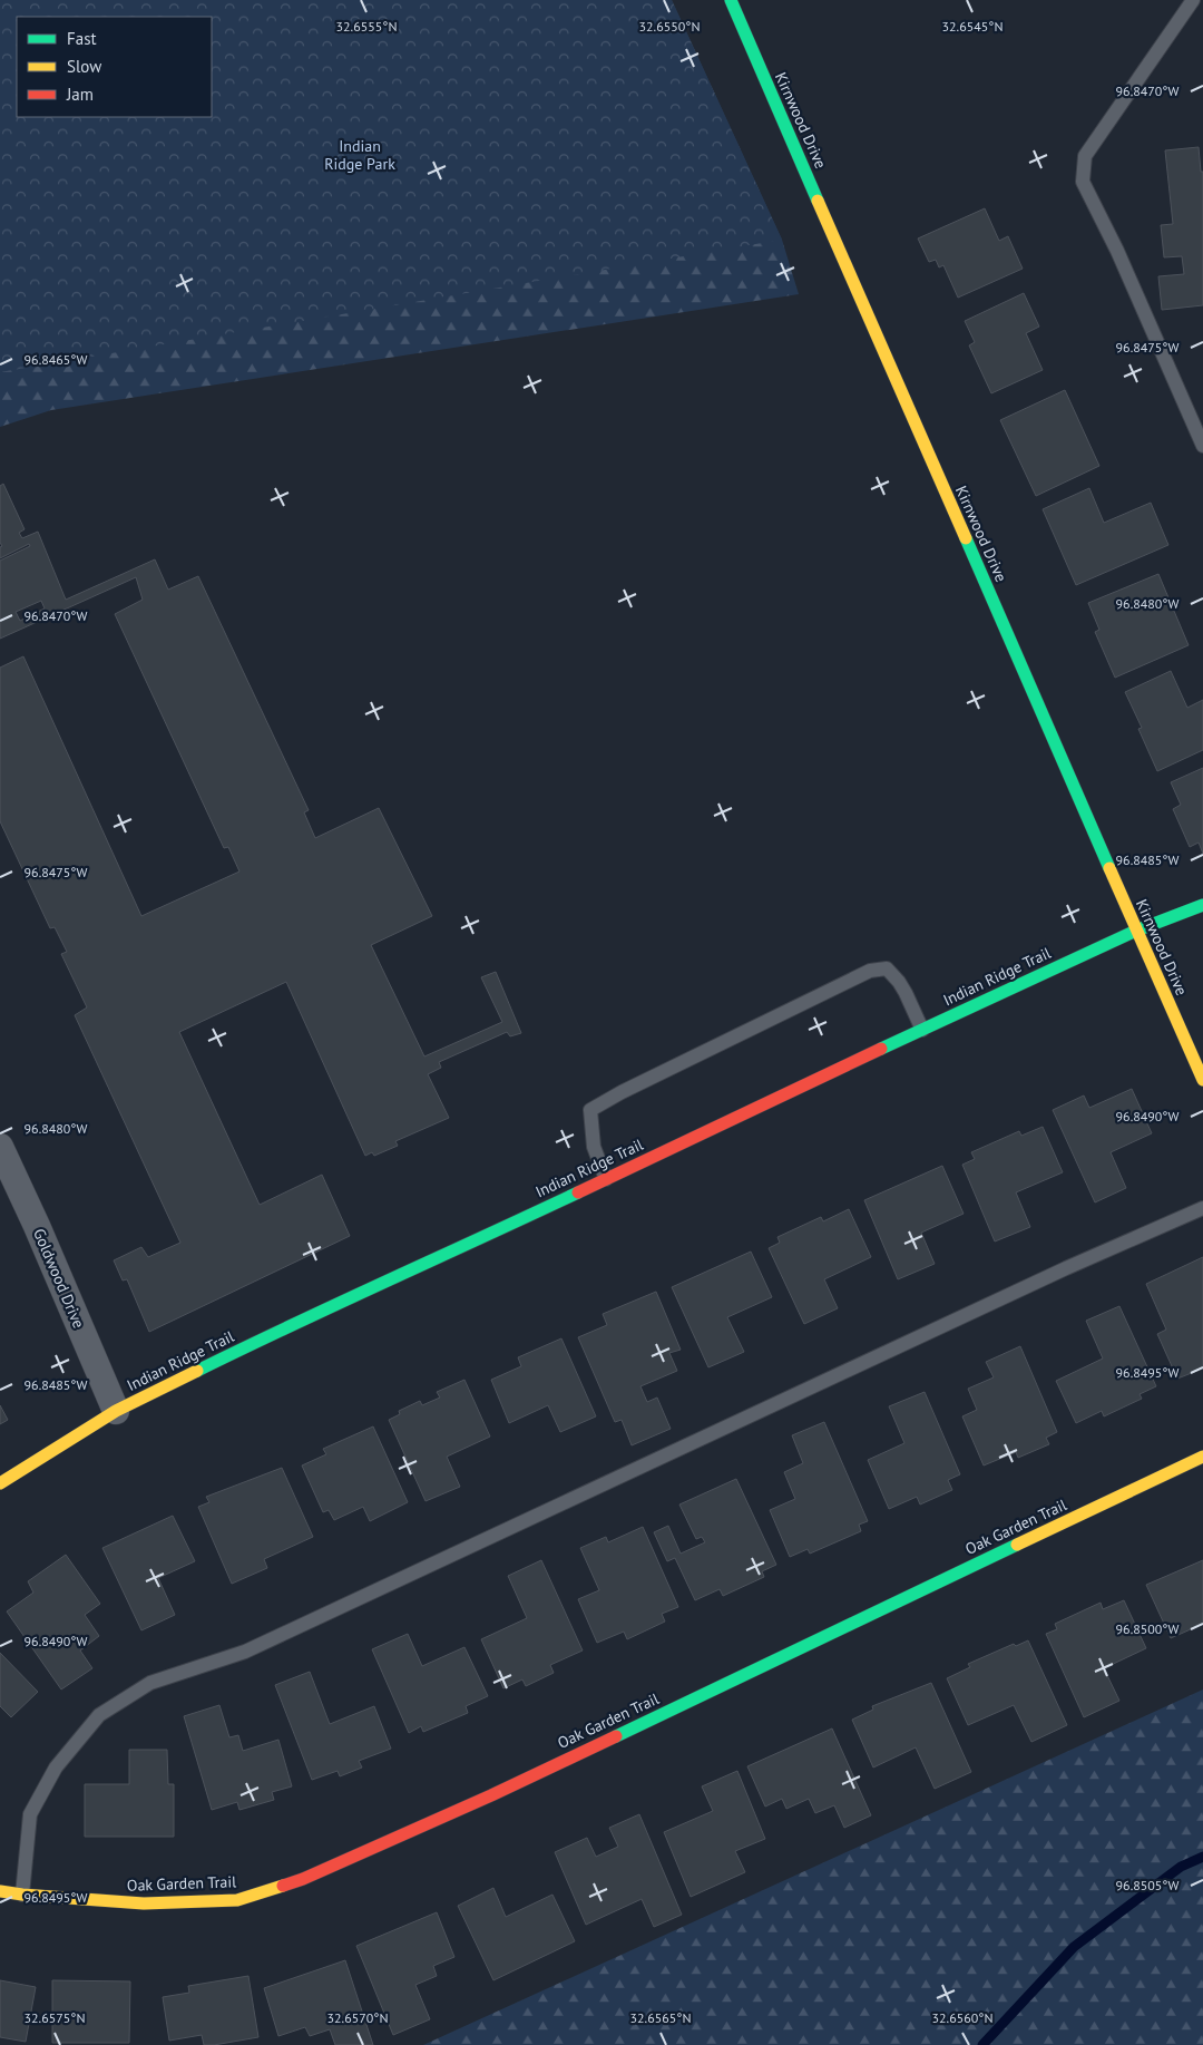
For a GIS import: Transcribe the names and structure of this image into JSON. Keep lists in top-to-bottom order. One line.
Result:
{"streets":{"street":["Kirnwood Drive","Indian Ridge Trail","Goldwood Drive","Oak Garden Trail"]},"crossings":[["Kirnwood Drive","Indian Ridge Trail"],["Indian Ridge Trail","Goldwood Drive"]],"parks":["Indian Ridge Park"],"legend":["Fast","Slow","Jam"],"coordinates":["32.6545°N","32.6555°N","32.6550°N","96.8470°W","96.8475°W","96.8465°W","96.8480°W","96.8485°W","96.8490°W","96.8495°W","96.8500°W","96.8505°W","32.6575°N","32.6570°N","32.6565°N","32.6560°N"]}
